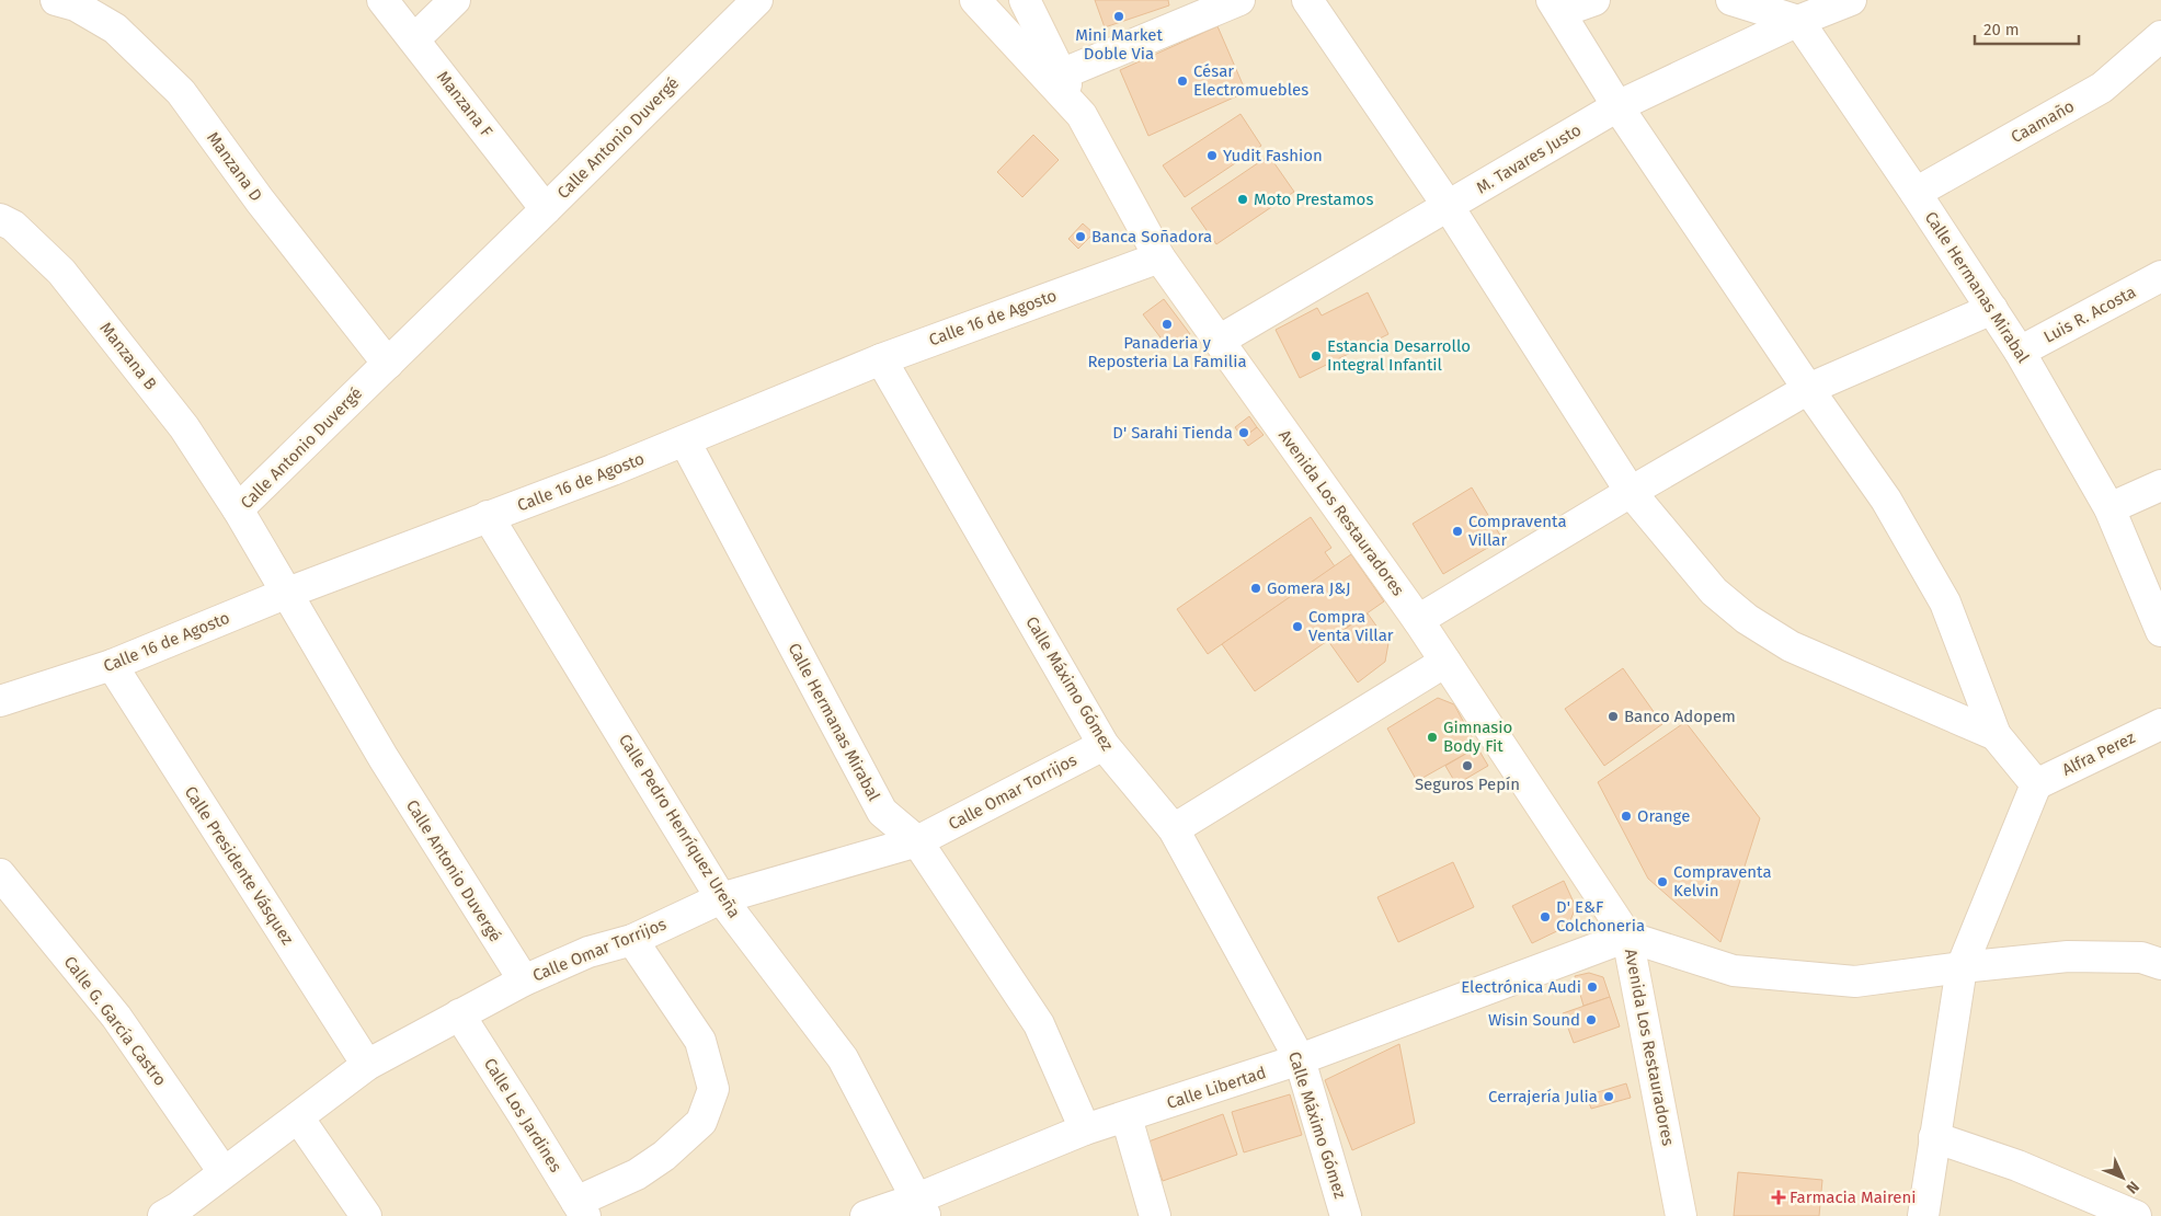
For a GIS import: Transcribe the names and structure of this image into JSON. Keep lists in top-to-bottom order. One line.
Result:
{"streets":{"street":["Manzana F","Caamaño","Calle Antonio Duvergé","M. Tavares Justo","Manzana D","Calle Hermanas Mirabal","Luis R. Acosta","Calle 16 de Agosto","Manzana B","Avenida Los Restauradores","Calle Máximo Gómez","Alfra Perez","Calle Omar Torrijos","Calle Pedro Henríquez Ureña","Calle Presidente Vásquez","Calle G. García Castro","Calle Libertad","Calle Los Jardines"]},"crossings":[["Manzana F","Calle Antonio Duvergé"],["Caamaño","Calle Hermanas Mirabal"],["Calle Antonio Duvergé","Manzana D"],["Calle Antonio Duvergé","Calle 16 de Agosto"],["Calle Antonio Duvergé","Manzana B"],["Calle Antonio Duvergé","Calle Omar Torrijos"],["M. Tavares Justo","Calle Hermanas Mirabal"],["M. Tavares Justo","Avenida Los Restauradores"],["Calle Hermanas Mirabal","Luis R. Acosta"],["Calle Hermanas Mirabal","Calle 16 de Agosto"],["Calle Hermanas Mirabal","Calle Omar Torrijos"],["Calle Hermanas Mirabal","Calle Libertad"],["Calle 16 de Agosto","Avenida Los Restauradores"],["Calle 16 de Agosto","Calle Máximo Gómez"],["Calle 16 de Agosto","Calle Pedro Henríquez Ureña"],["Calle 16 de Agosto","Calle Presidente Vásquez"],["Avenida Los Restauradores","Calle Libertad"],["Calle Máximo Gómez","Calle Omar Torrijos"],["Calle Máximo Gómez","Calle Libertad"],["Calle Omar Torrijos","Calle Pedro Henríquez Ureña"],["Calle Omar Torrijos","Calle Presidente Vásquez"],["Calle Omar Torrijos","Calle G. García Castro"],["Calle Omar Torrijos","Calle Los Jardines"],["Calle Pedro Henríquez Ureña","Calle Libertad"]],"places":{"other":["Mini Market Doble Via","César Electromuebles","Yudit Fashion","Moto Prestamos","Banca Soñadora","Panaderia y Reposteria La Familia","Estancia Desarrollo Integral Infantil","D' Sarahi Tienda","Compraventa Villar","Gomera J&J","Compra Venta Villar","Banco Adopem","Gimnasio Body Fit","Seguros Pepín","Orange","Compraventa Kelvin","D' E&F Colchoneria","Electrónica Audi","Wisin Sound","Cerrajería Julia"],"health":["Farmacia Maireni"]},"scale_bar":"20 m","north":"bottom right"}
